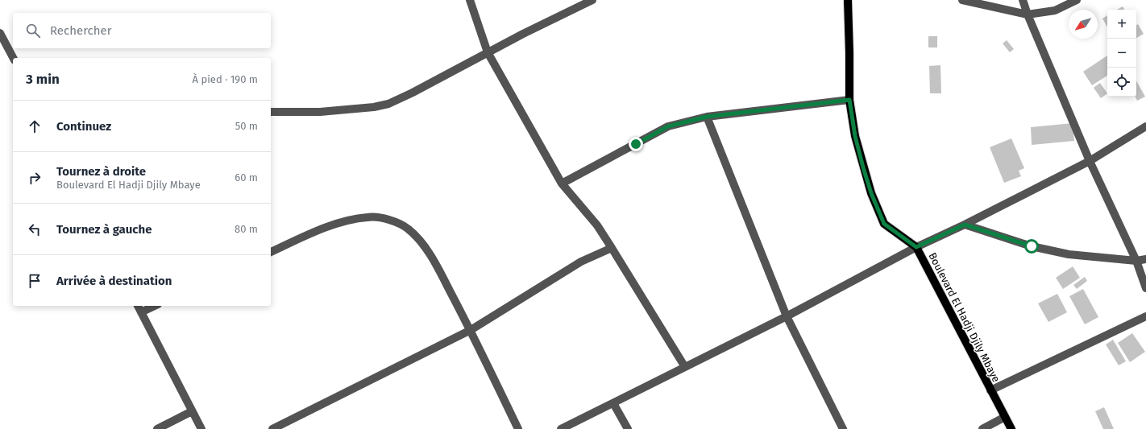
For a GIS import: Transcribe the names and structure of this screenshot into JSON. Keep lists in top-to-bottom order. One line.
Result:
{"streets":{"main road":["Boulevard El Hadji Djily Mbaye"]},"north":"bottom left","page":{"map_buttons":["+","−"],"search":"Rechercher","heading":["3 min","À pied · 190 m"],"list":[["Continuez","50 m"],["Tournez à droite","Boulevard El Hadji Djily Mbaye","60 m"],["Tournez à gauche","80 m"],"Arrivée à destination"]}}
